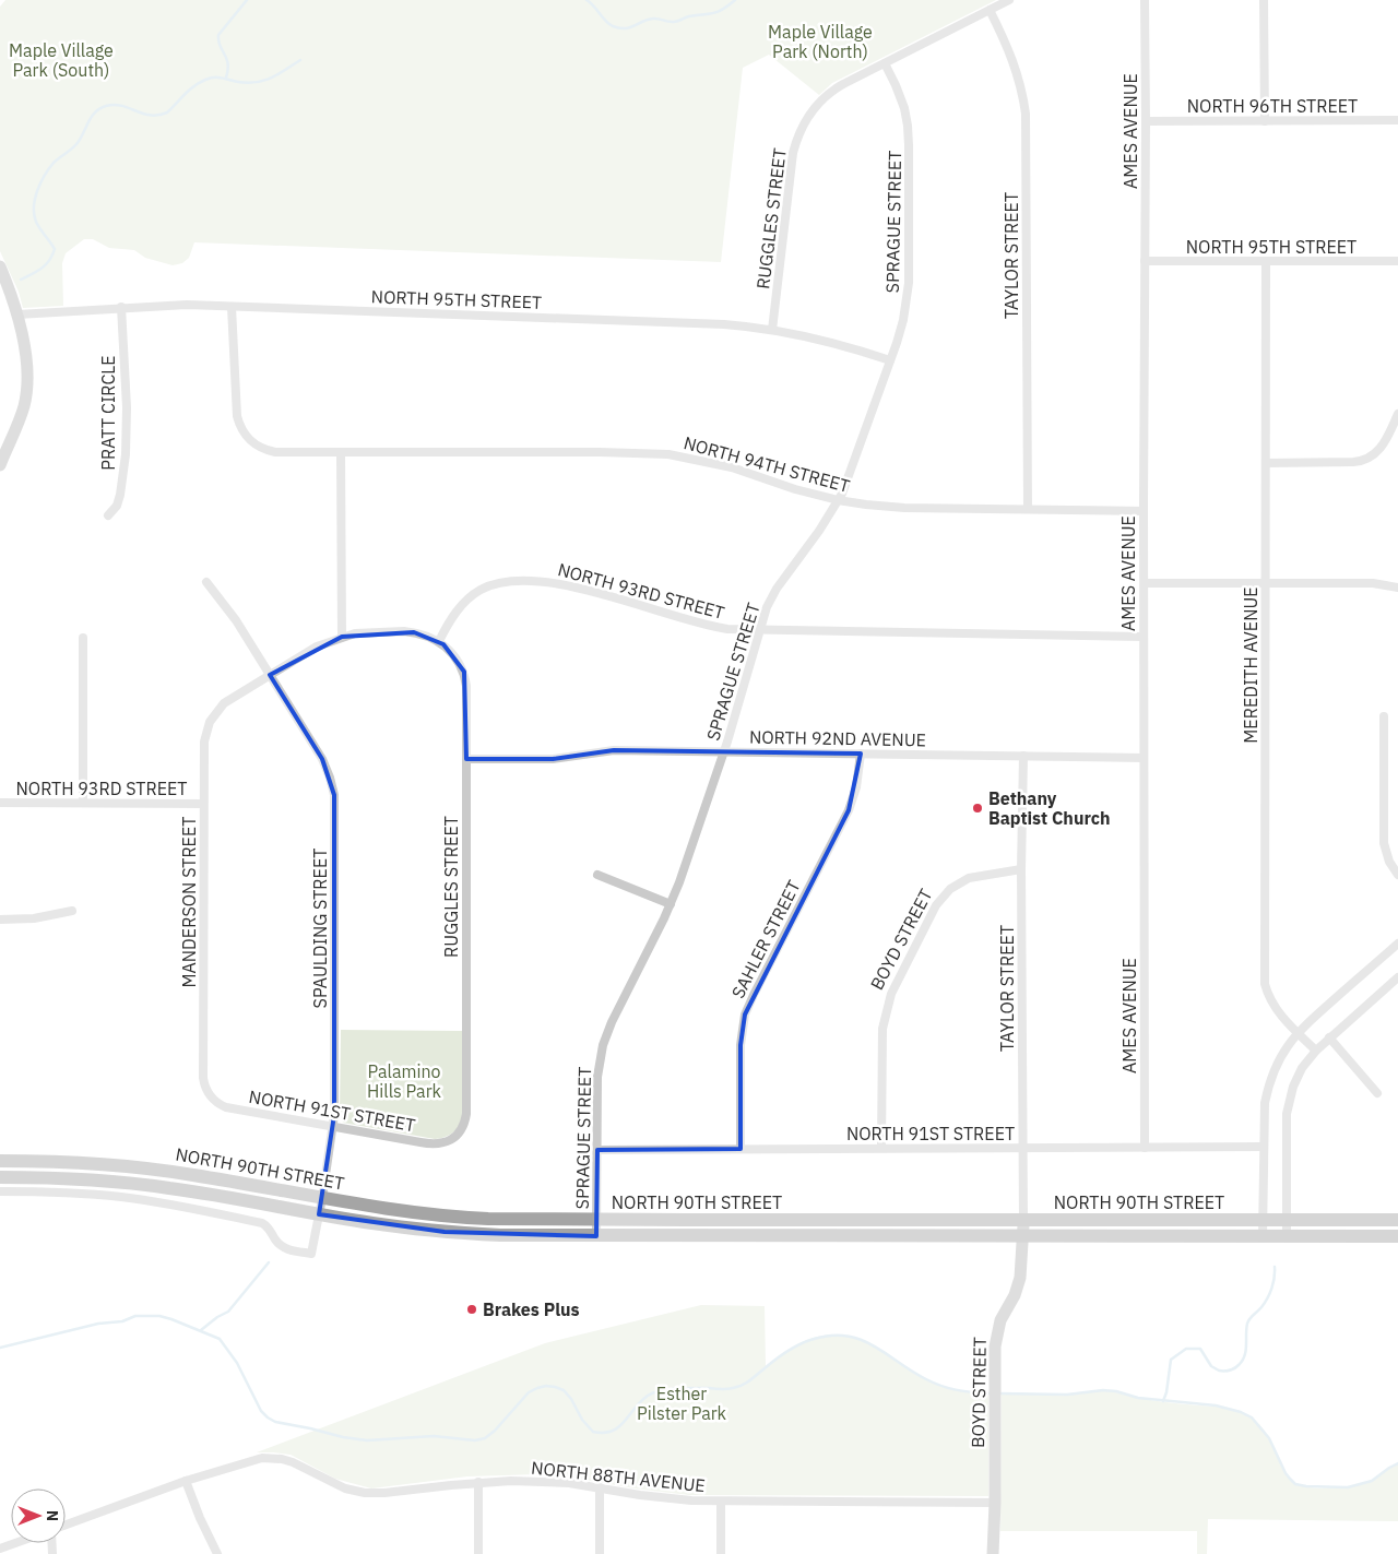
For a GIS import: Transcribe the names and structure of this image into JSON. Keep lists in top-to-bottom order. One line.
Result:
{"streets":{"main road":["NORTH 90TH STREET"],"street":["NORTH 96TH STREET","AMES AVENUE","RUGGLES STREET","SPRAGUE STREET","NORTH 95TH STREET","TAYLOR STREET","PRATT CIRCLE","NORTH 94TH STREET","NORTH 93RD STREET","MEREDITH AVENUE","NORTH 92ND AVENUE","MANDERSON STREET","SPAULDING STREET","SAHLER STREET","BOYD STREET","NORTH 91ST STREET","NORTH 88TH AVENUE"]},"crossings":[["NORTH 96TH STREET","AMES AVENUE"],["AMES AVENUE","NORTH 95TH STREET"],["AMES AVENUE","NORTH 94TH STREET"],["AMES AVENUE","NORTH 93RD STREET"],["AMES AVENUE","NORTH 92ND AVENUE"],["AMES AVENUE","NORTH 91ST STREET"],["RUGGLES STREET","SPRAGUE STREET"],["RUGGLES STREET","NORTH 95TH STREET"],["RUGGLES STREET","TAYLOR STREET"],["RUGGLES STREET","NORTH 93RD STREET"],["RUGGLES STREET","NORTH 92ND AVENUE"],["RUGGLES STREET","NORTH 91ST STREET"],["SPRAGUE STREET","NORTH 95TH STREET"],["SPRAGUE STREET","NORTH 94TH STREET"],["SPRAGUE STREET","NORTH 93RD STREET"],["SPRAGUE STREET","NORTH 92ND AVENUE"],["SPRAGUE STREET","NORTH 91ST STREET"],["SPRAGUE STREET","NORTH 90TH STREET"],["NORTH 95TH STREET","PRATT CIRCLE"],["NORTH 95TH STREET","NORTH 94TH STREET"],["NORTH 95TH STREET","MEREDITH AVENUE"],["TAYLOR STREET","NORTH 94TH STREET"],["TAYLOR STREET","NORTH 92ND AVENUE"],["TAYLOR STREET","BOYD STREET"],["TAYLOR STREET","NORTH 91ST STREET"],["TAYLOR STREET","NORTH 90TH STREET"],["NORTH 93RD STREET","MANDERSON STREET"],["NORTH 92ND AVENUE","SAHLER STREET"],["MANDERSON STREET","SPAULDING STREET"],["MANDERSON STREET","NORTH 91ST STREET"],["SPAULDING STREET","NORTH 91ST STREET"],["SPAULDING STREET","NORTH 90TH STREET"],["SAHLER STREET","NORTH 91ST STREET"],["BOYD STREET","NORTH 91ST STREET"],["BOYD STREET","NORTH 90TH STREET"],["BOYD STREET","NORTH 88TH AVENUE"]],"parks":["Maple Village Park (North)","Maple Village Park (South)","Palamino Hills Park","Esther Pilster Park"],"places":["Bethany Baptist Church","Brakes Plus"],"north":"right"}
